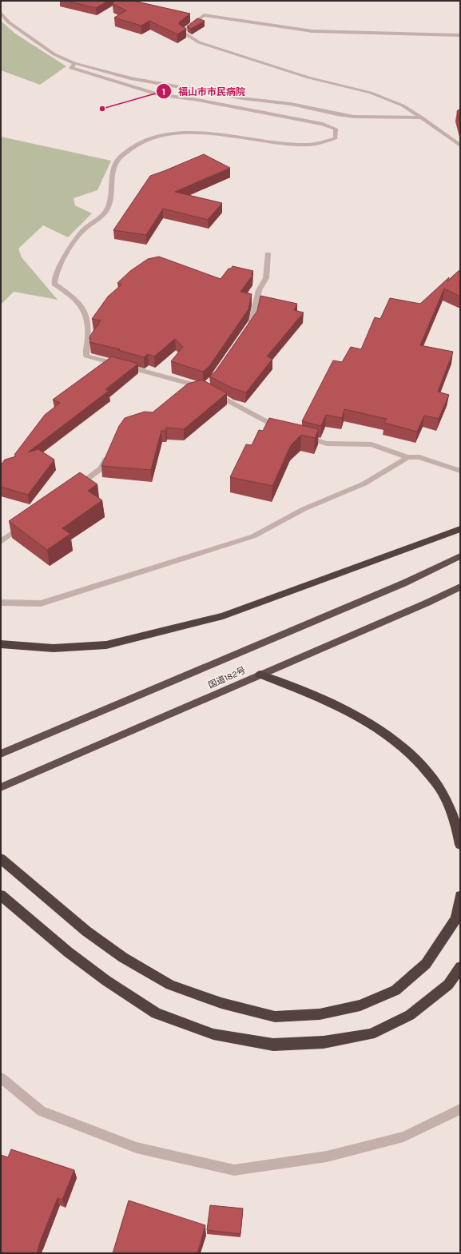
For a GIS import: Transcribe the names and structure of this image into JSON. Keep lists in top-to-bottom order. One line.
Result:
{"streets":{"highway":["国道182号"]},"places":["福山市市民病院"]}
